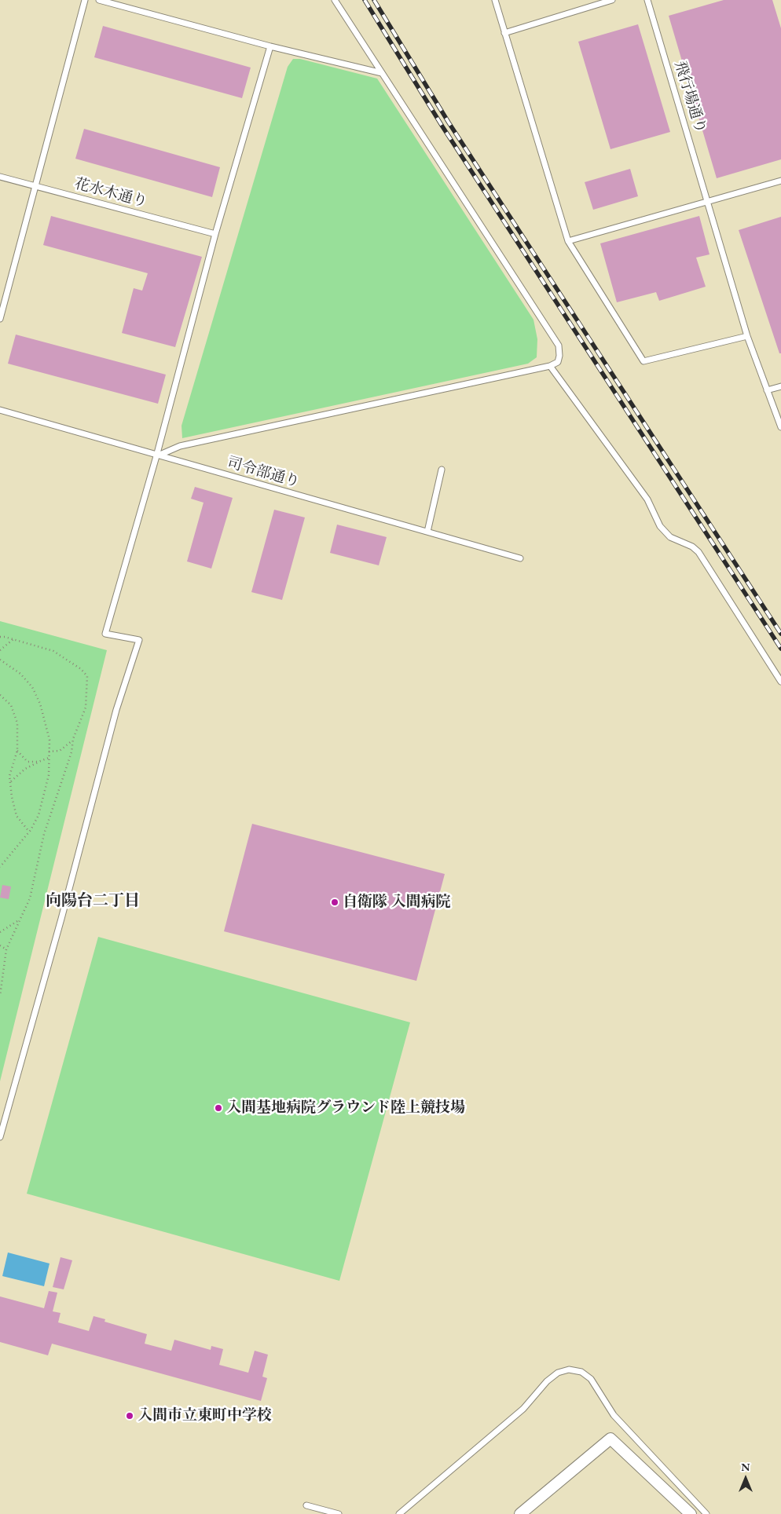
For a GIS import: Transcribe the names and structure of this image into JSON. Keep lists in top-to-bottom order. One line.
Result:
{"streets":{"lane":["飛行場通り","花水木通り","司令部通り"]},"districts":["向陽台二丁目"],"places":["自衛隊 入間病院","入間基地病院グラウンド陸上競技場","入間市立東町中学校"],"north":"top"}
